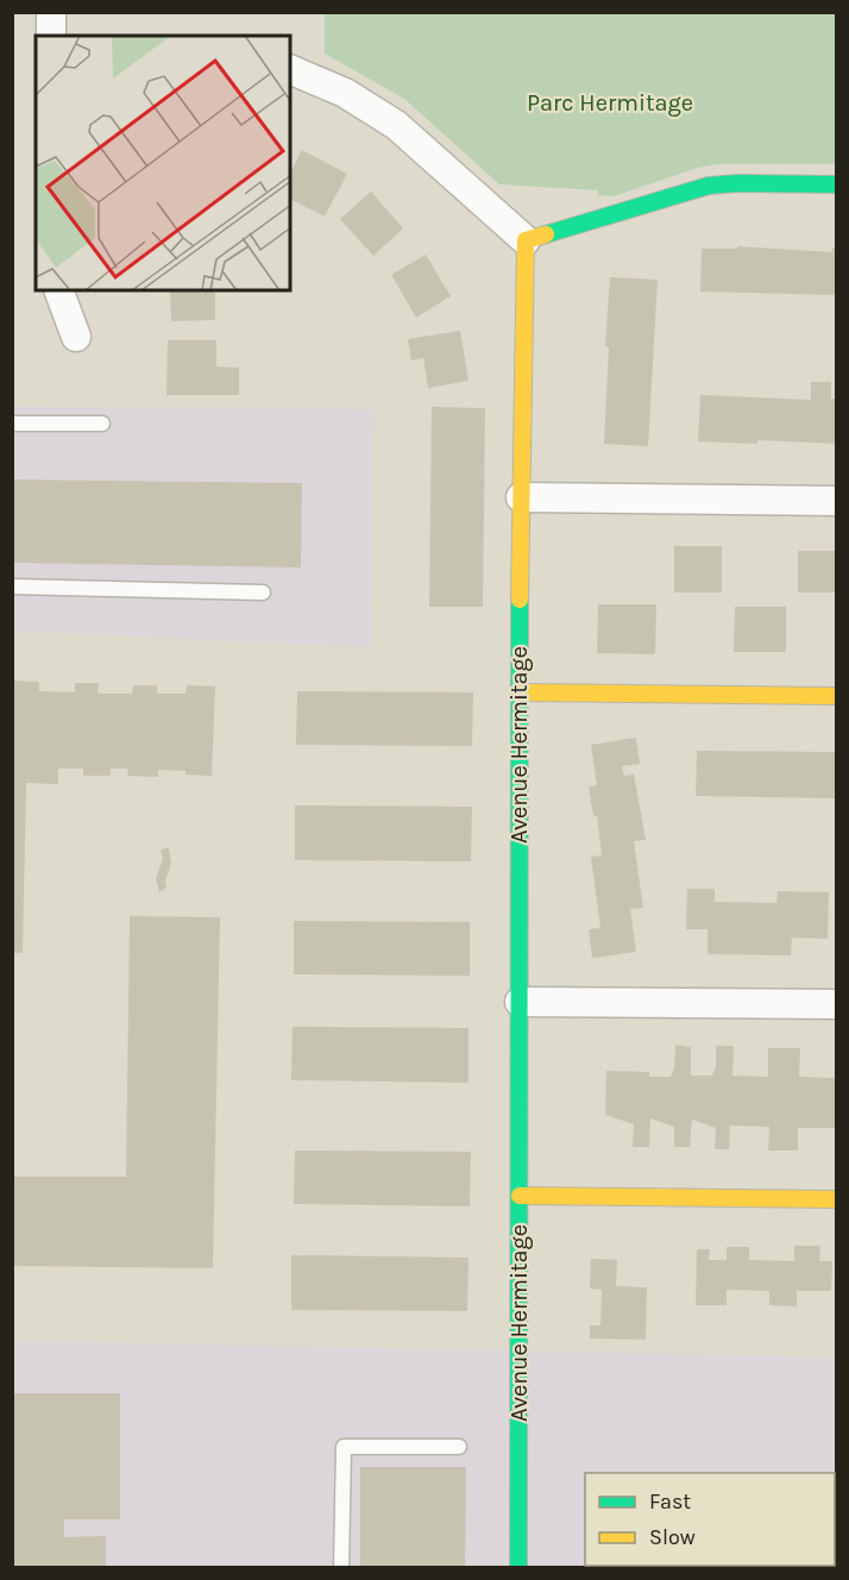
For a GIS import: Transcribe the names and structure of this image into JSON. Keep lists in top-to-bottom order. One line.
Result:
{"streets":{"street":["Avenue Hermitage"]},"parks":["Parc Hermitage"],"legend":["Fast","Slow"]}
